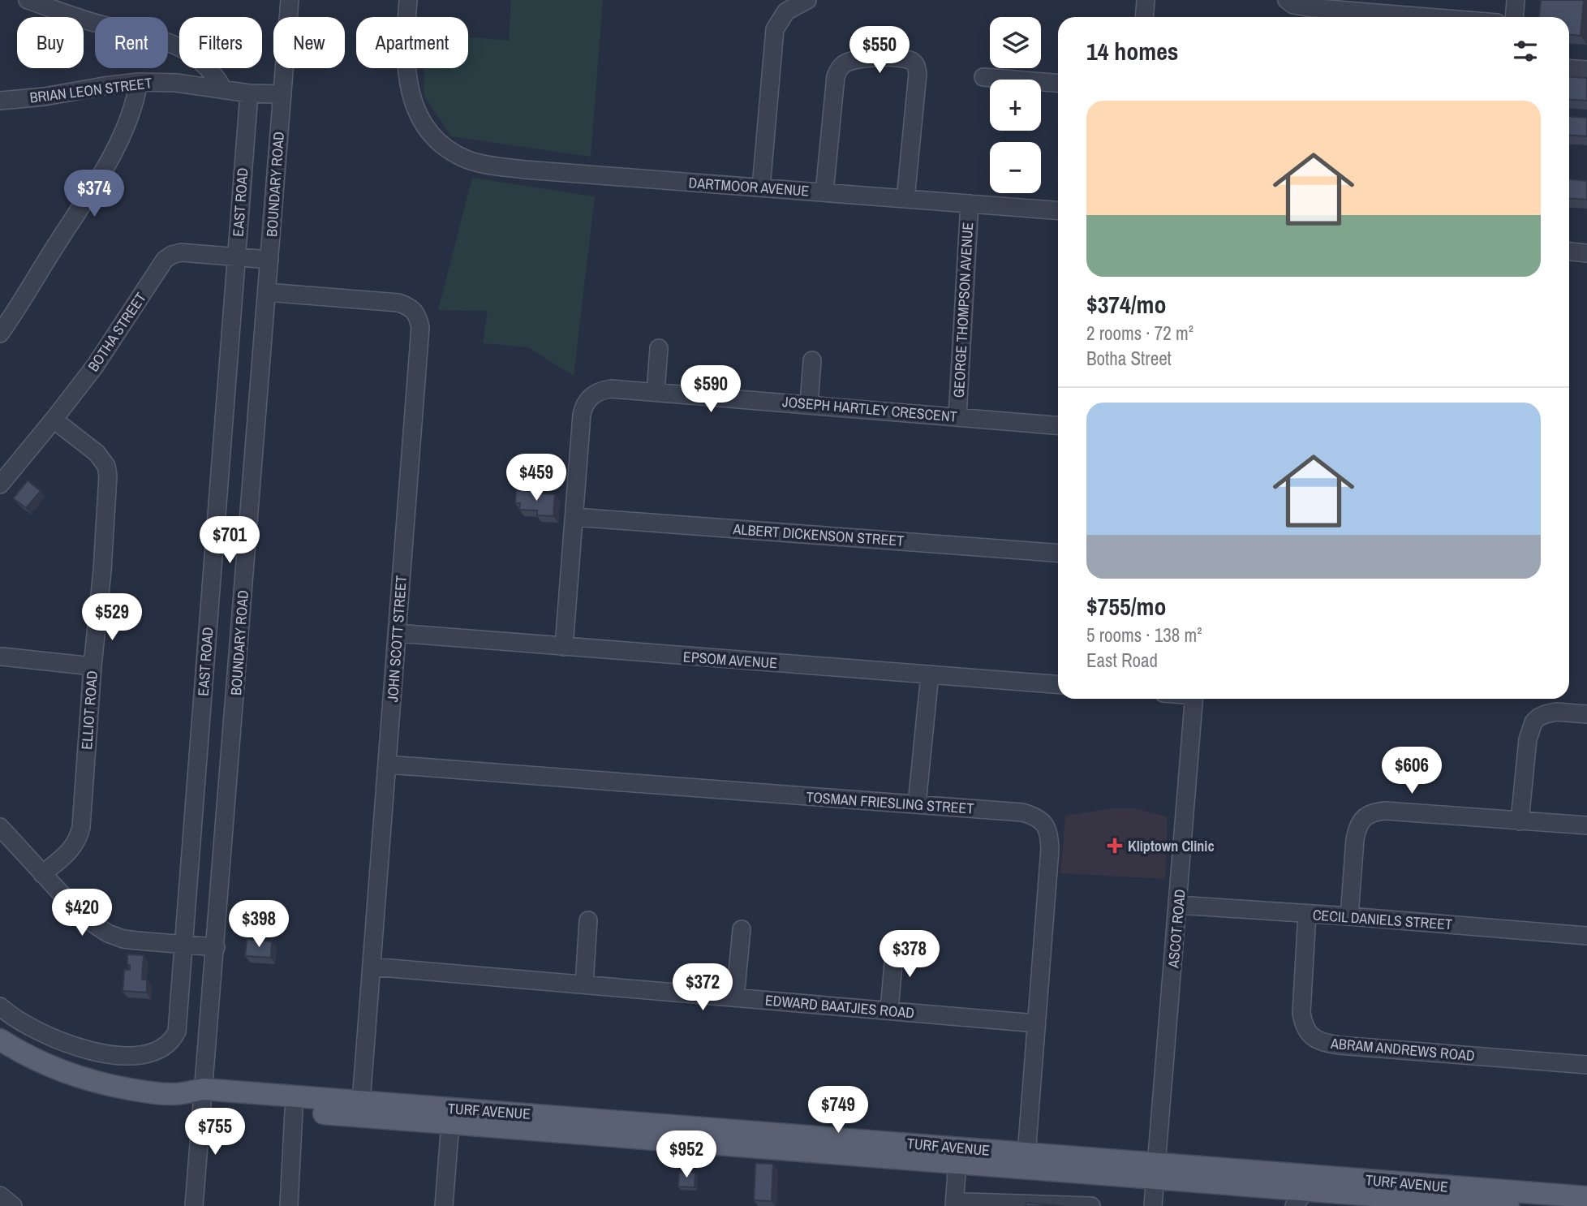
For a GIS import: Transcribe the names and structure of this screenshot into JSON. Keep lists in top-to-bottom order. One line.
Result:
{"streets":{"main road":["TURF AVENUE"],"street":["BRIAN LEON STREET","BOUNDARY ROAD","DARTMOOR AVENUE","EAST ROAD","GEORGE THOMPSON AVENUE","BOTHA STREET","JOSEPH HARTLEY CRESCENT","ALBERT DICKENSON STREET","JOHN SCOTT STREET","EPSOM AVENUE","ELLIOT ROAD","TOSMAN FRIESLING STREET","CECIL DANIELS STREET","ASCOT ROAD","EDWARD BAATJIES ROAD","ABRAM ANDREWS ROAD"]},"crossings":[["BRIAN LEON STREET","EAST ROAD"],["BOUNDARY ROAD","BOTHA STREET"],["BOUNDARY ROAD","JOHN SCOTT STREET"],["BOUNDARY ROAD","TURF AVENUE"],["DARTMOOR AVENUE","GEORGE THOMPSON AVENUE"],["EAST ROAD","BOTHA STREET"],["GEORGE THOMPSON AVENUE","JOSEPH HARTLEY CRESCENT"],["BOTHA STREET","ELLIOT ROAD"],["JOSEPH HARTLEY CRESCENT","ALBERT DICKENSON STREET"],["JOSEPH HARTLEY CRESCENT","EPSOM AVENUE"],["JOHN SCOTT STREET","EPSOM AVENUE"],["JOHN SCOTT STREET","TOSMAN FRIESLING STREET"],["JOHN SCOTT STREET","EDWARD BAATJIES ROAD"],["JOHN SCOTT STREET","TURF AVENUE"],["TOSMAN FRIESLING STREET","EDWARD BAATJIES ROAD"],["TOSMAN FRIESLING STREET","TURF AVENUE"],["CECIL DANIELS STREET","ASCOT ROAD"],["CECIL DANIELS STREET","ABRAM ANDREWS ROAD"],["ASCOT ROAD","TURF AVENUE"]],"places":{"health":["Kliptown Clinic"]},"page":{"map_buttons":["+","−"],"chip":["Buy","Rent","Filters","New","Apartment"],"heading":"14 homes","price":["$550","$374","$590","$459","$701","$529","$606","$420","$398","$378","$372","$749","$755","$952"],"list":[{"name":"$374/mo","note":"2 rooms · 72 m² · Botha Street"},{"name":"$755/mo","note":"5 rooms · 138 m² · East Road"}]}}
